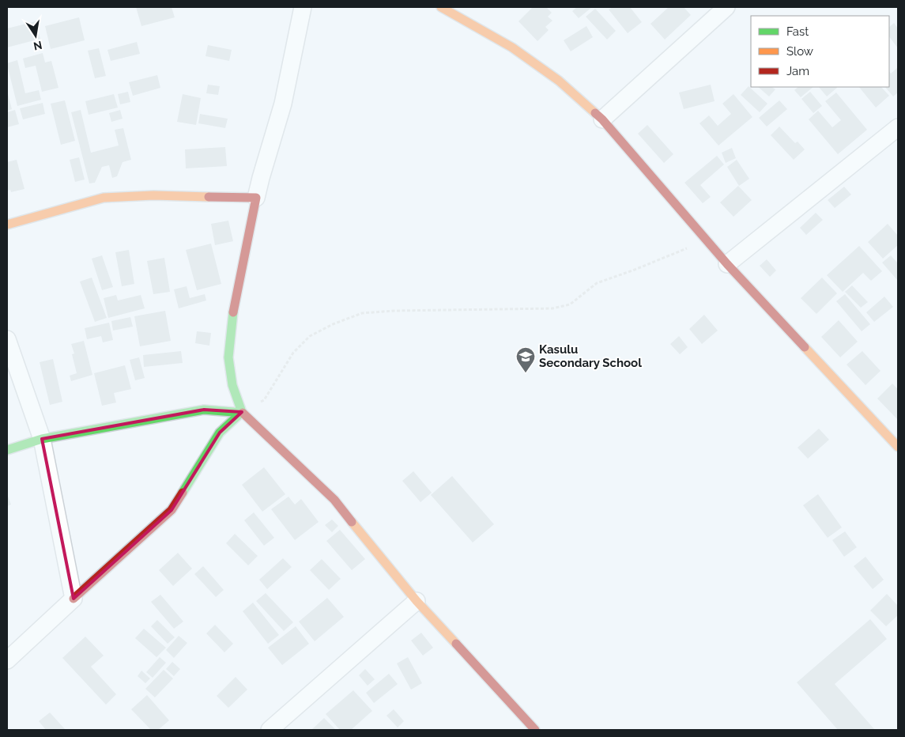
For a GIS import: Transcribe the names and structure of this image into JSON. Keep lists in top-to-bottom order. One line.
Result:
{"places":{"school or university":["Kasulu Secondary School"]},"legend":["Fast","Slow","Jam"],"north":"bottom"}
